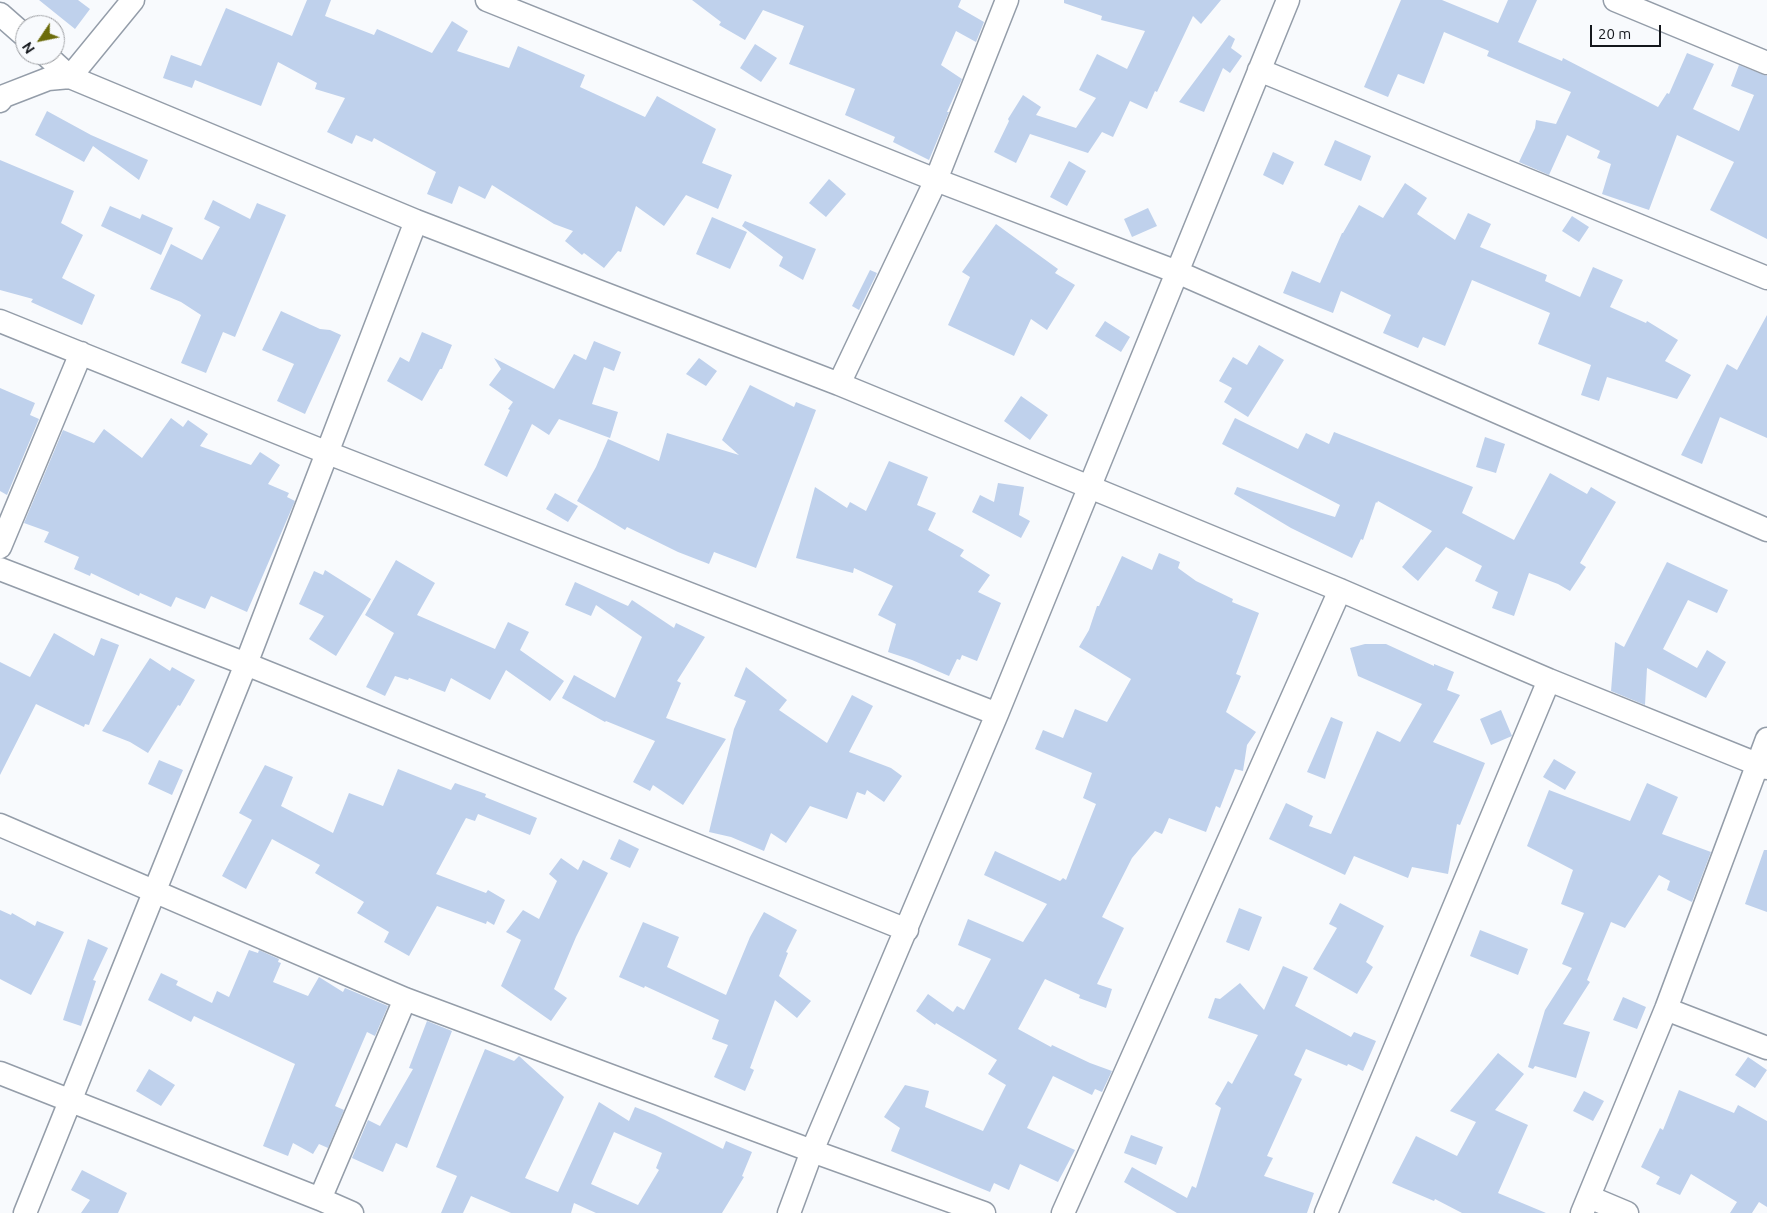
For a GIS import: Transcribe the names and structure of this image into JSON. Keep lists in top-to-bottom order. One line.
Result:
{"scale_bar":"20 m","north":"bottom left"}
